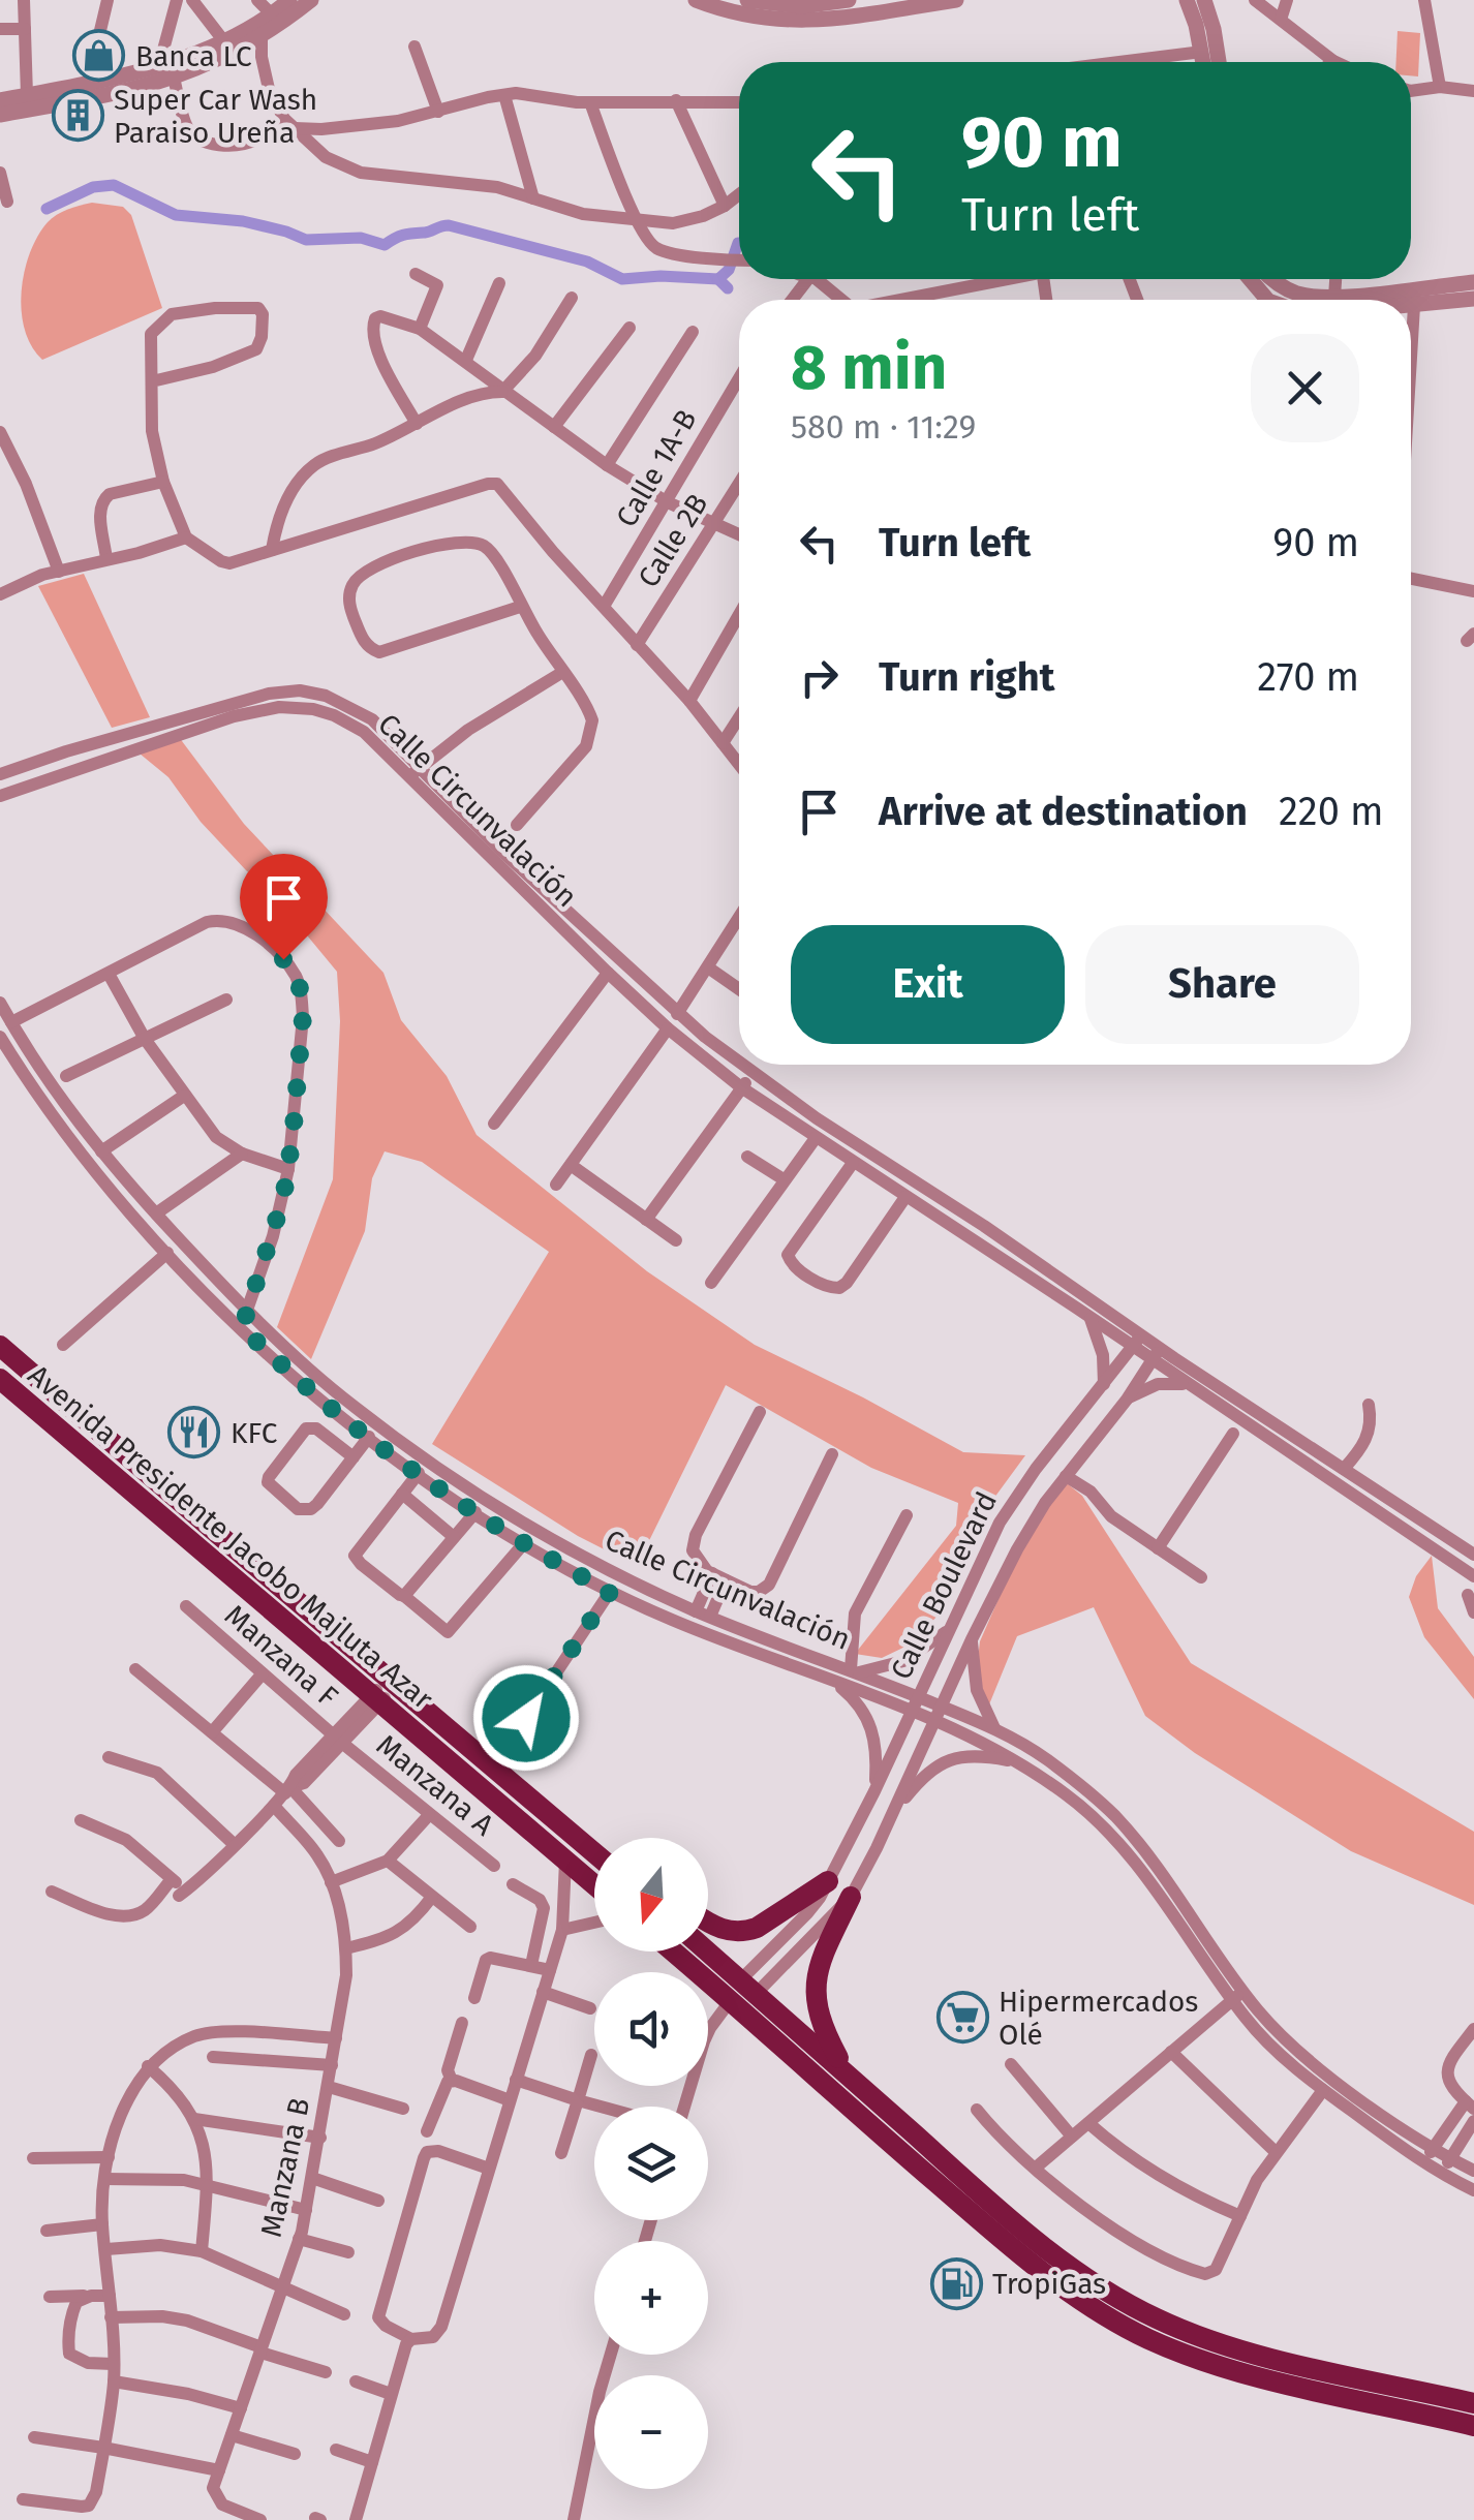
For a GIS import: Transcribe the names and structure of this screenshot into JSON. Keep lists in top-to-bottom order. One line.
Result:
{"streets":{"main road":["Avenida Presidente Jacobo Majluta Azar"],"street":["Calle 1A-B","Calle 2B","Calle Circunvalación","Calle Boulevard","Manzana F","Manzana A","Manzana B"]},"crossings":[["Calle Circunvalación","Calle Boulevard"],["Manzana F","Manzana A"]],"places":{"shop":["Banca LC"],"building":["Super Car Wash Paraiso Ureña"],"restaurant":["KFC"],"supermarket":["Hipermercados Olé"],"fuel station":["TropiGas"]},"north":"bottom","page":{"turn":["90 m","Turn left"],"heading":["8 min","580 m · 11:29"],"list":[{"name":"Turn left","value":"90 m"},{"name":"Turn right","value":"270 m"},{"name":"Arrive at destination","value":"220 m"}],"buttons":["Exit","Share"],"map_buttons":["+","−"]}}
